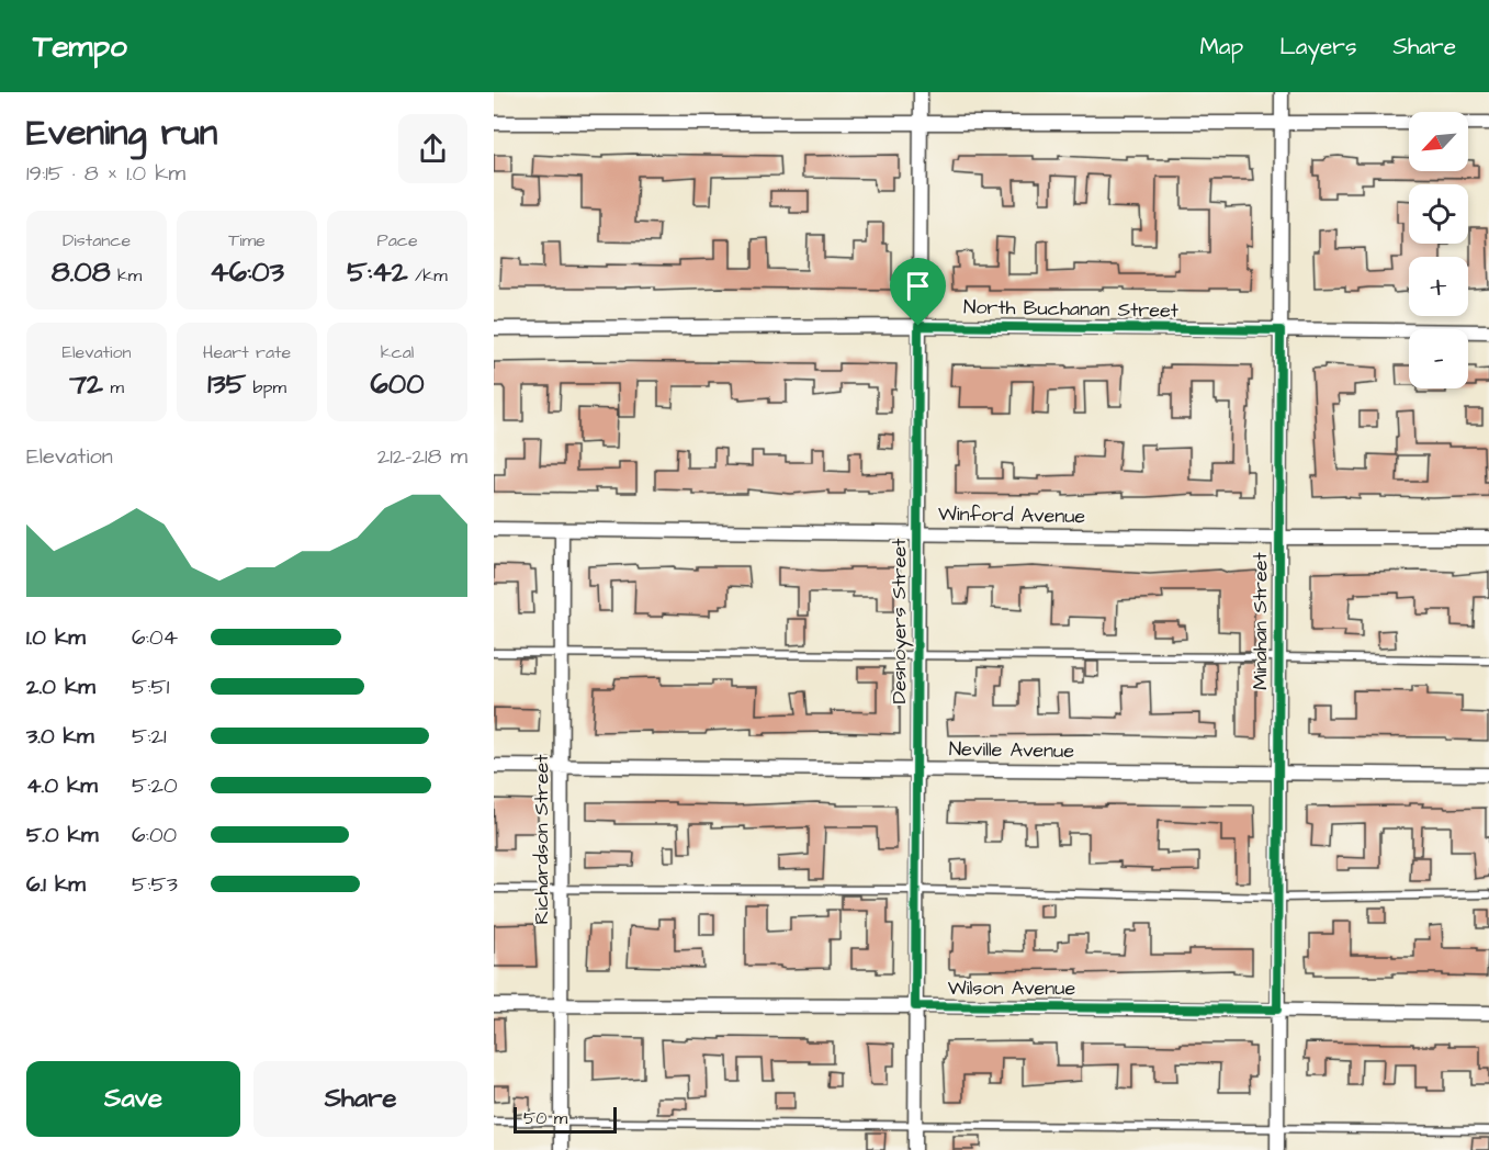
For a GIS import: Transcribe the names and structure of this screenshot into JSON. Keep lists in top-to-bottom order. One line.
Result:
{"streets":{"street":["North Buchanan Street","Winford Avenue","Desnoyers Street","Minahan Street","Neville Avenue","Richardson Street","Wilson Avenue"]},"crossings":[["North Buchanan Street","Desnoyers Street"],["North Buchanan Street","Minahan Street"],["Winford Avenue","Desnoyers Street"],["Winford Avenue","Minahan Street"],["Winford Avenue","Richardson Street"],["Desnoyers Street","Neville Avenue"],["Desnoyers Street","Wilson Avenue"],["Minahan Street","Neville Avenue"],["Minahan Street","Wilson Avenue"],["Neville Avenue","Richardson Street"],["Richardson Street","Wilson Avenue"]],"scale_bar":"50 m","north":"bottom left","page":{"header":"Tempo","nav":["Map","Layers","Share"],"heading":["Evening run","19:15 · 8 × 1.0 km"],"map_buttons":["+","−"],"stats":[["Distance","8.08 km"],["Time","46:03"],["Pace","5:42 /km"],["Elevation","72 m"],["Heart rate","135 bpm"],["kcal","600"]],"chart":["Elevation","212–218 m"],"list":[{"name":"1.0 km","note":"6:04"},{"name":"2.0 km","note":"5:51"},{"name":"3.0 km","note":"5:21"},{"name":"4.0 km","note":"5:20"},{"name":"5.0 km","note":"6:00"},{"name":"6.1 km","note":"5:53"}],"buttons":["Save","Share"],"scale":"50 m"}}
